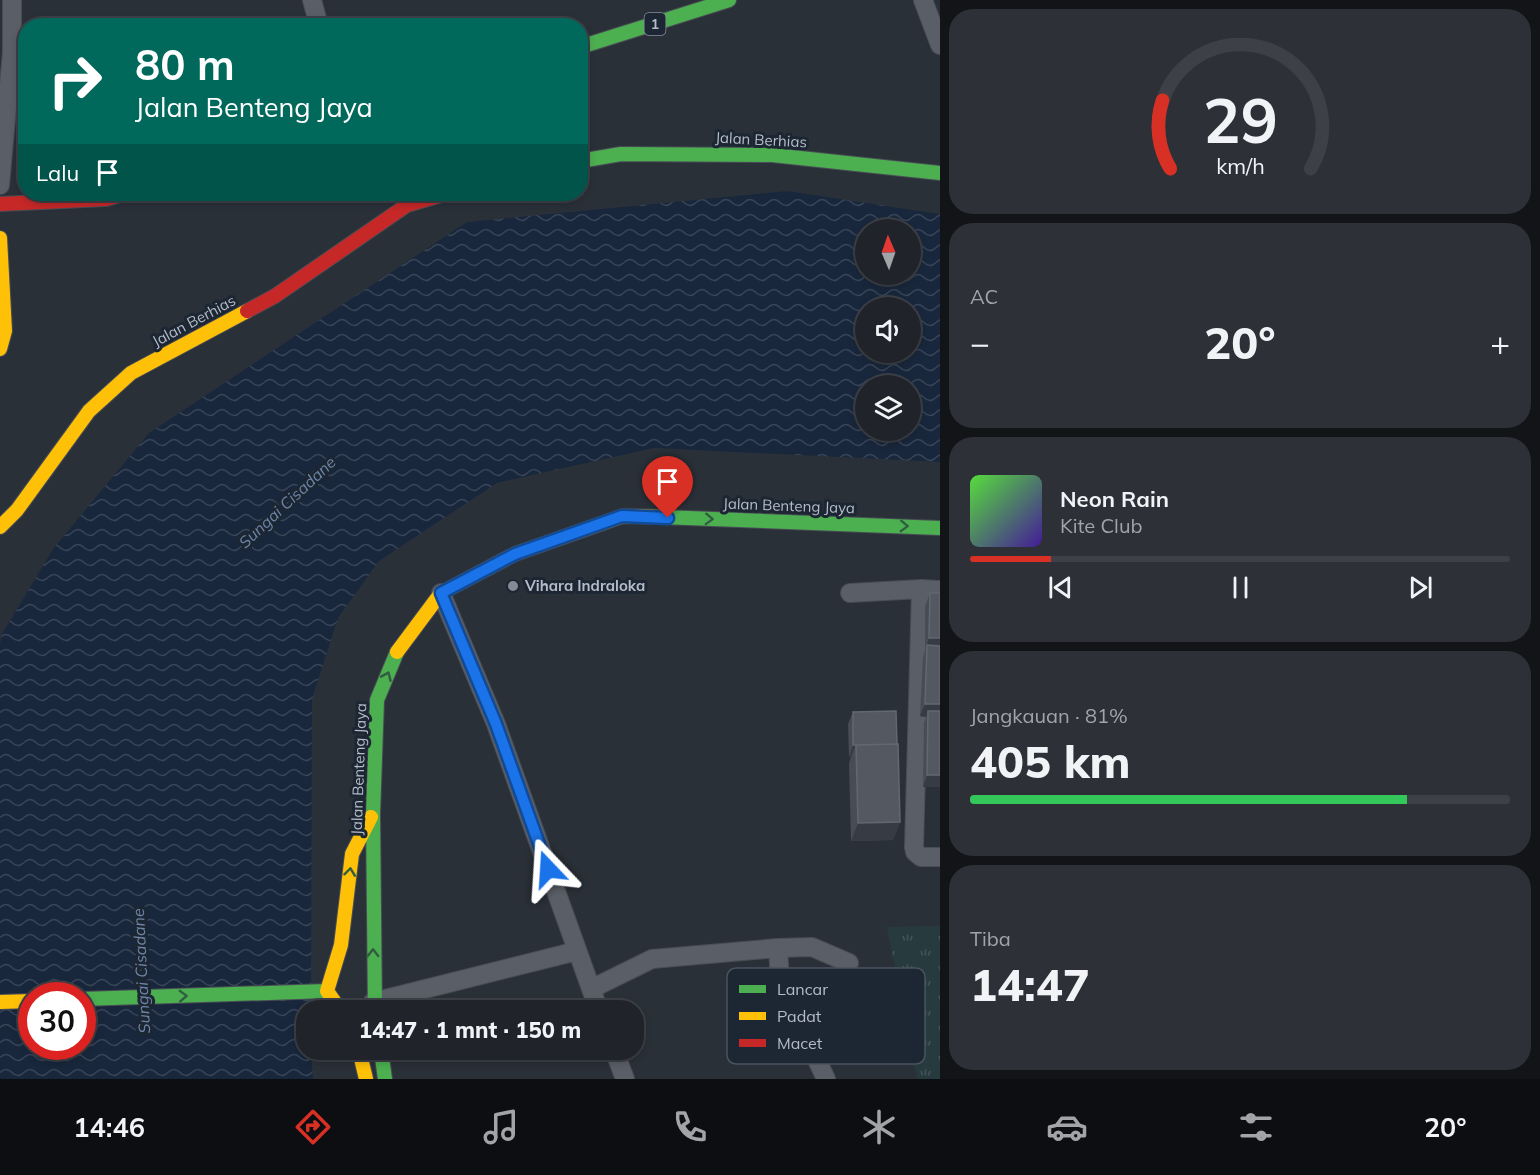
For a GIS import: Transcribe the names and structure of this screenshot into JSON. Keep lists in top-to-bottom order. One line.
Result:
{"streets":{"main road":["1","Jalan Berhias","Jalan Benteng Jaya"]},"water":["Sungai Cisadane"],"places":["Vihara Indraloka"],"legend":["Lancar","Padat","Macet"],"north":"top","page":{"turn":["80 m","Jalan Benteng Jaya"],"then":"Lalu","tile":["AC",["Jangkauan · 81%","405 km"],["Tiba","14:47"]],"heat":["−","20°","+"],"song":["Neon Rain","Kite Club"],"limit":"30","trip":"14:47 · 1 mnt · 150 m","tabs":["14:46","20°"],"gauge":["29","km/h"]}}
